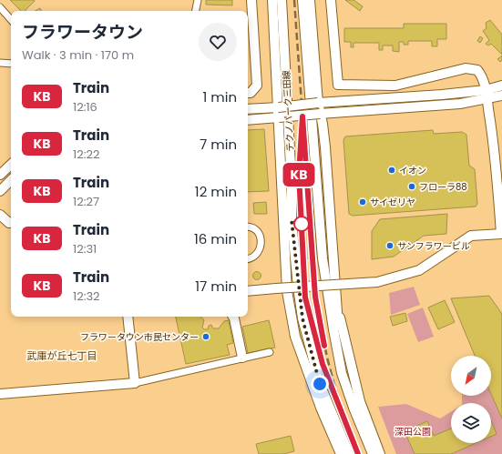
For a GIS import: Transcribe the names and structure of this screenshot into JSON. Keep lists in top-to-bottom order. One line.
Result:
{"streets":{"main road":["テクノパーク三田線"]},"districts":["武庫が丘七丁目"],"parks":["深田公園"],"places":["イオン","フローラ88","サイゼリヤ","サンフラワービル","フラワータウン市民センター"],"north":"bottom left","page":{"on_map":"KB","heading":["フラワータウン","Walk · 3 min · 170 m"],"list":[{"mark":"KB","name":"Train","note":"12:16","value":"1 min"},{"mark":"KB","name":"Train","note":"12:22","value":"7 min"},{"mark":"KB","name":"Train","note":"12:27","value":"12 min"},{"mark":"KB","name":"Train","note":"12:31","value":"16 min"},{"mark":"KB","name":"Train","note":"12:32","value":"17 min"}]}}
